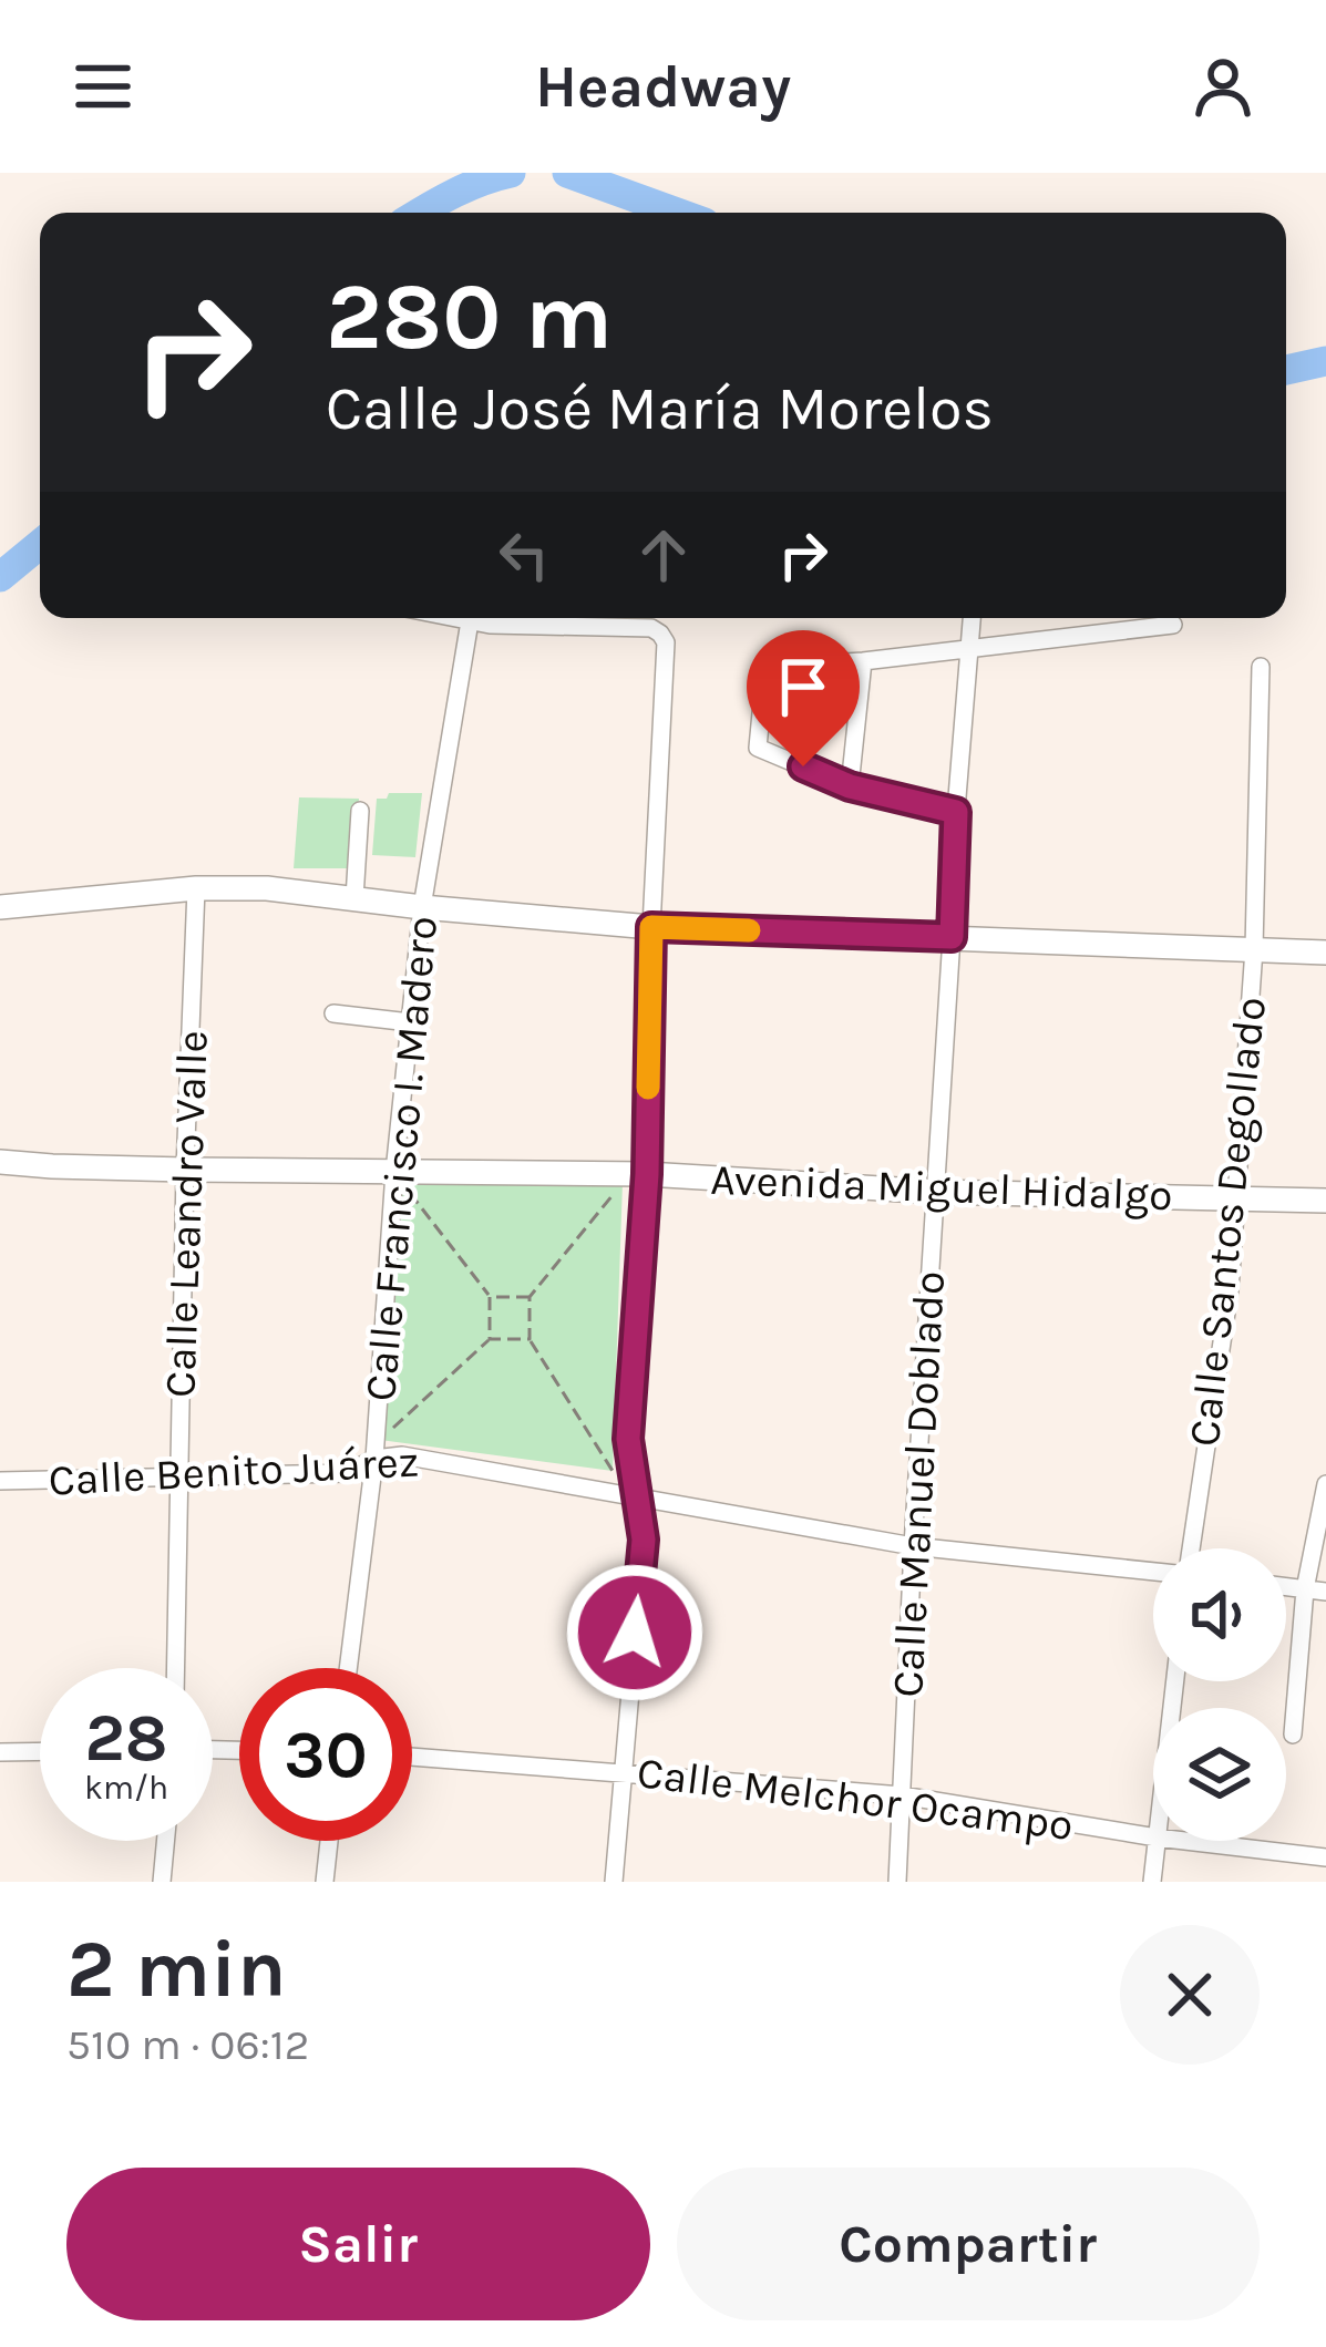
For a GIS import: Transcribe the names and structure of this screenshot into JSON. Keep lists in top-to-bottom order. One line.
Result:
{"streets":{"street":["Calle Francisco I. Madero","Avenida Miguel Hidalgo","Calle Leandro Valle","Calle Santos Degollado","Calle Benito Juárez","Calle Manuel Doblado","Calle Melchor Ocampo"]},"crossings":[["Calle Francisco I. Madero","Avenida Miguel Hidalgo"],["Calle Francisco I. Madero","Calle Benito Juárez"],["Avenida Miguel Hidalgo","Calle Leandro Valle"],["Avenida Miguel Hidalgo","Calle Santos Degollado"],["Avenida Miguel Hidalgo","Calle Manuel Doblado"],["Calle Leandro Valle","Calle Benito Juárez"],["Calle Benito Juárez","Calle Manuel Doblado"],["Calle Manuel Doblado","Calle Melchor Ocampo"]],"page":{"header":"Headway","turn":["280 m","Calle José María Morelos"],"speed":"28 km/h","limit":"30","heading":["2 min","510 m · 06:12"],"buttons":["Salir","Compartir"]}}
